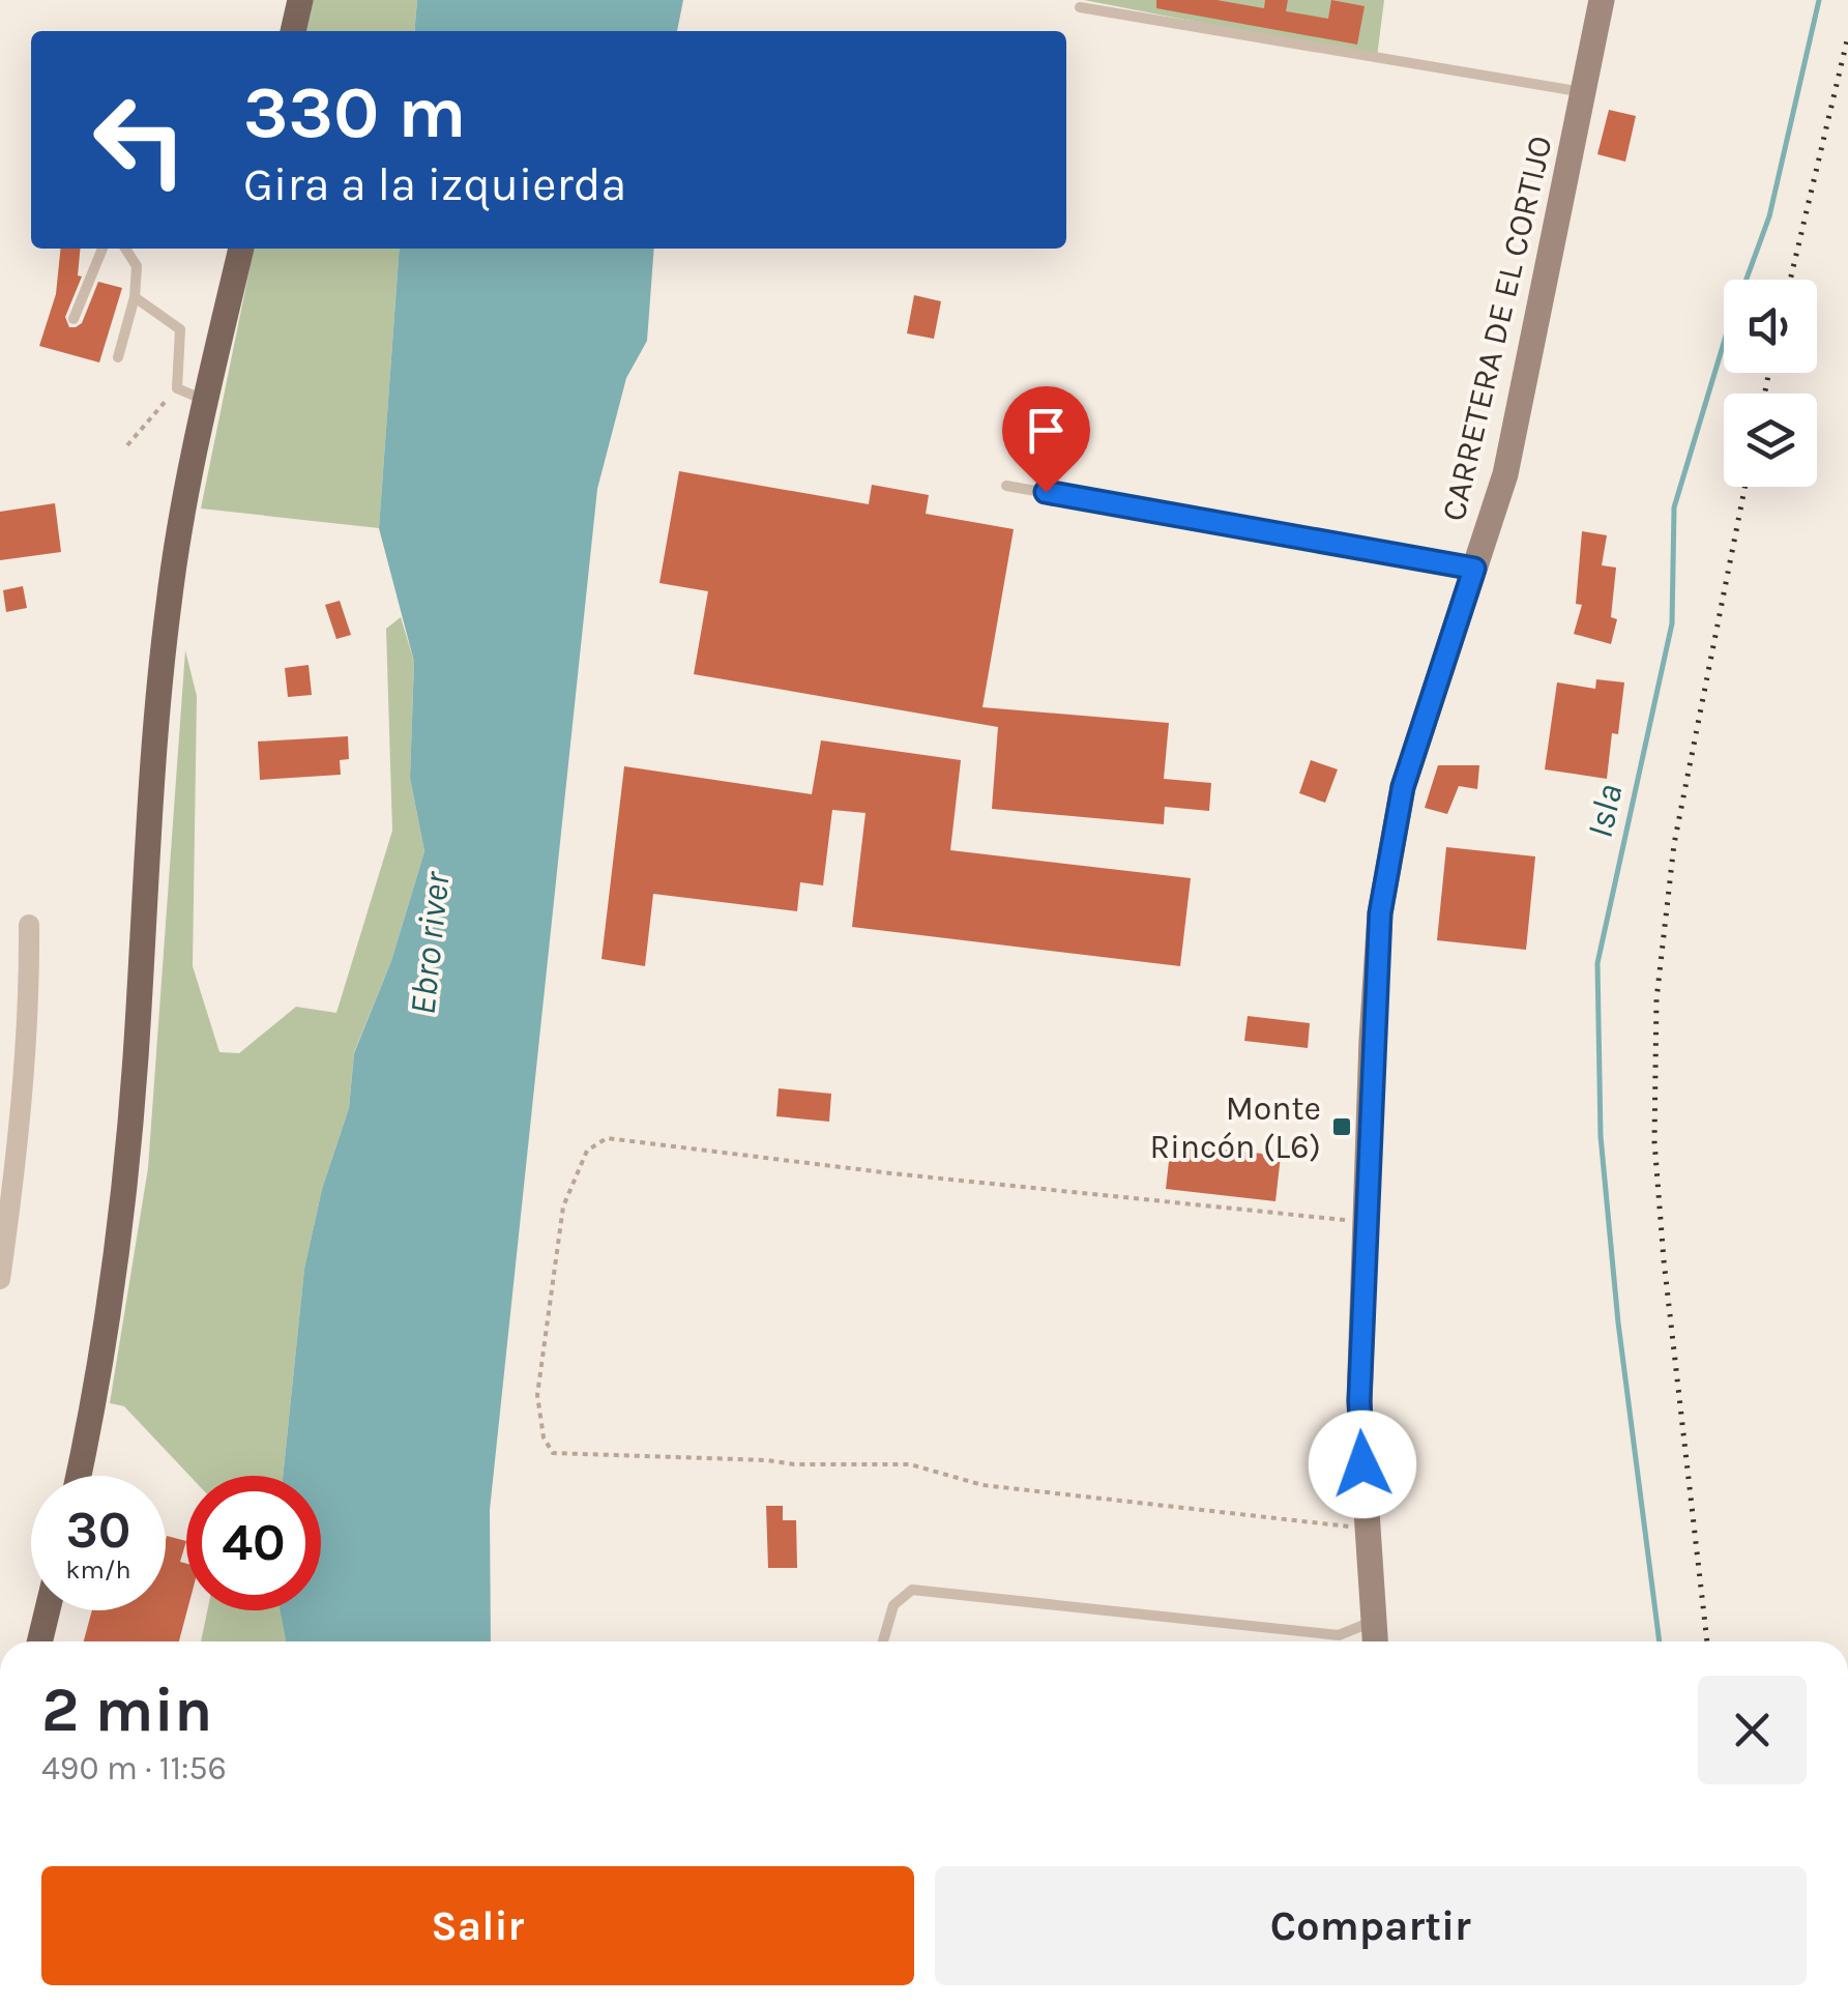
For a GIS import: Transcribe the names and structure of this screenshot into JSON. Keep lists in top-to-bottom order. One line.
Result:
{"streets":{"street":["CARRETERA DE EL CORTIJO"]},"water":["Isla","Ebro river"],"places":{"transit":["Monte Rincón (L6)"]},"page":{"turn":["330 m","Gira a la izquierda"],"speed":"30 km/h","limit":"40","heading":["2 min","490 m · 11:56"],"buttons":["Salir","Compartir"]}}
